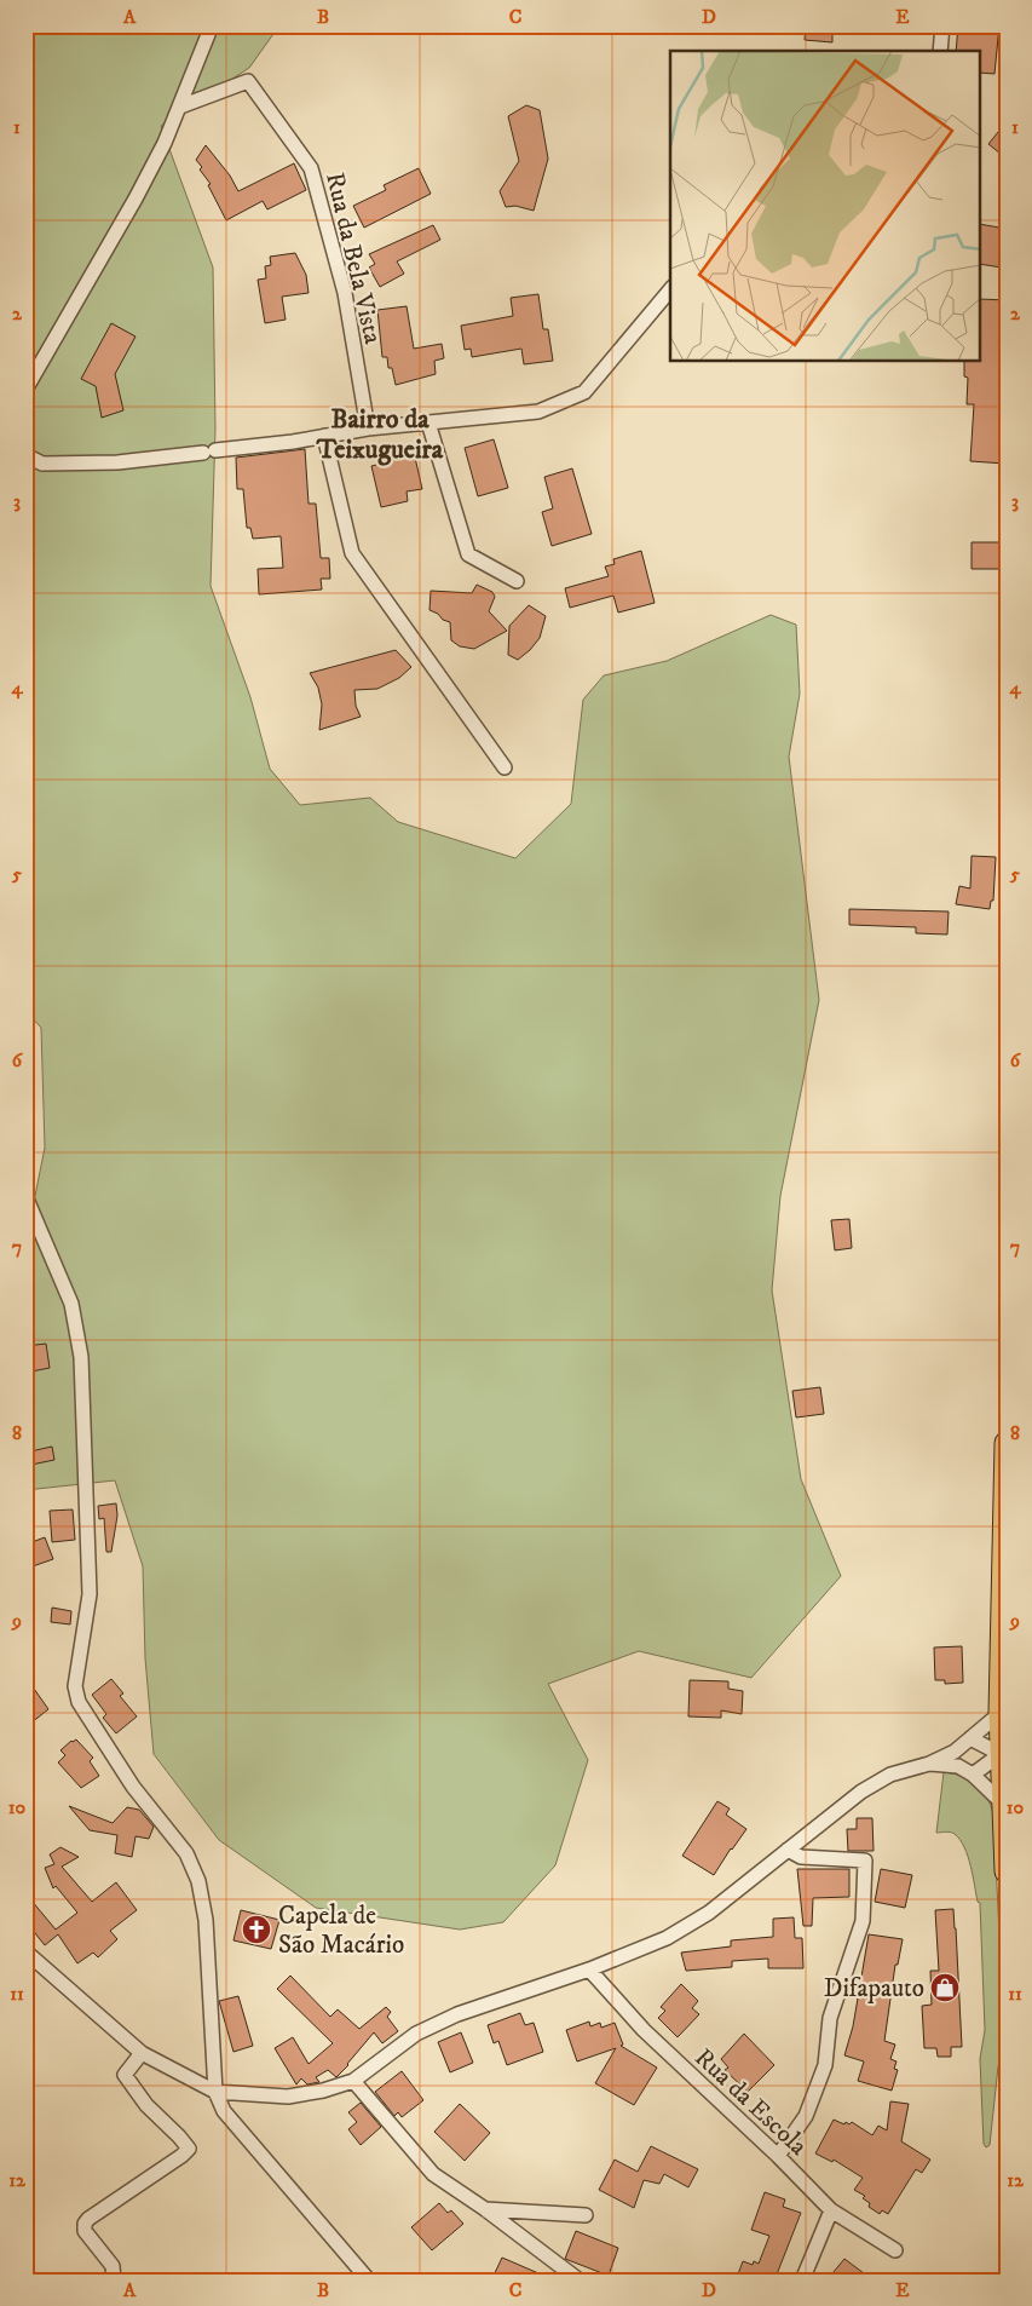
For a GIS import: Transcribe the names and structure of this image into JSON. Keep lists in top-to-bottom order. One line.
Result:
{"streets":{"street":["Rua da Bela Vista","Rua da Escola"]},"districts":["Bairro da Teixugueira"],"places":{"church":["Capela de São Macário"],"shop":["Difapauto"]},"grid":{"columns":["A","B","C","D","E"],"rows":["1","2","3","4","5","6","7","8","9","10","11","12"]}}
